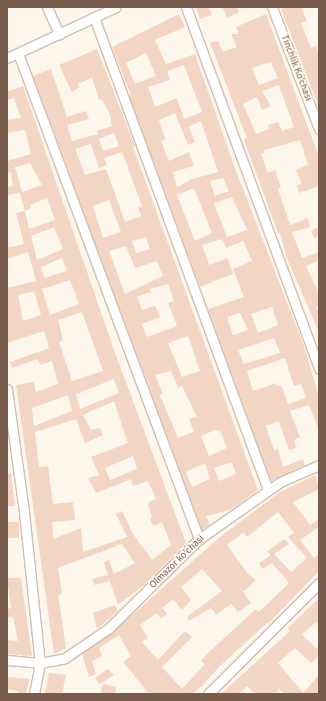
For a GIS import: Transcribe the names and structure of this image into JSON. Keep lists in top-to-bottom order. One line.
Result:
{"streets":{"street":["Tinchlik Ko’chasi","Olmazor ko'chasi"]}}
